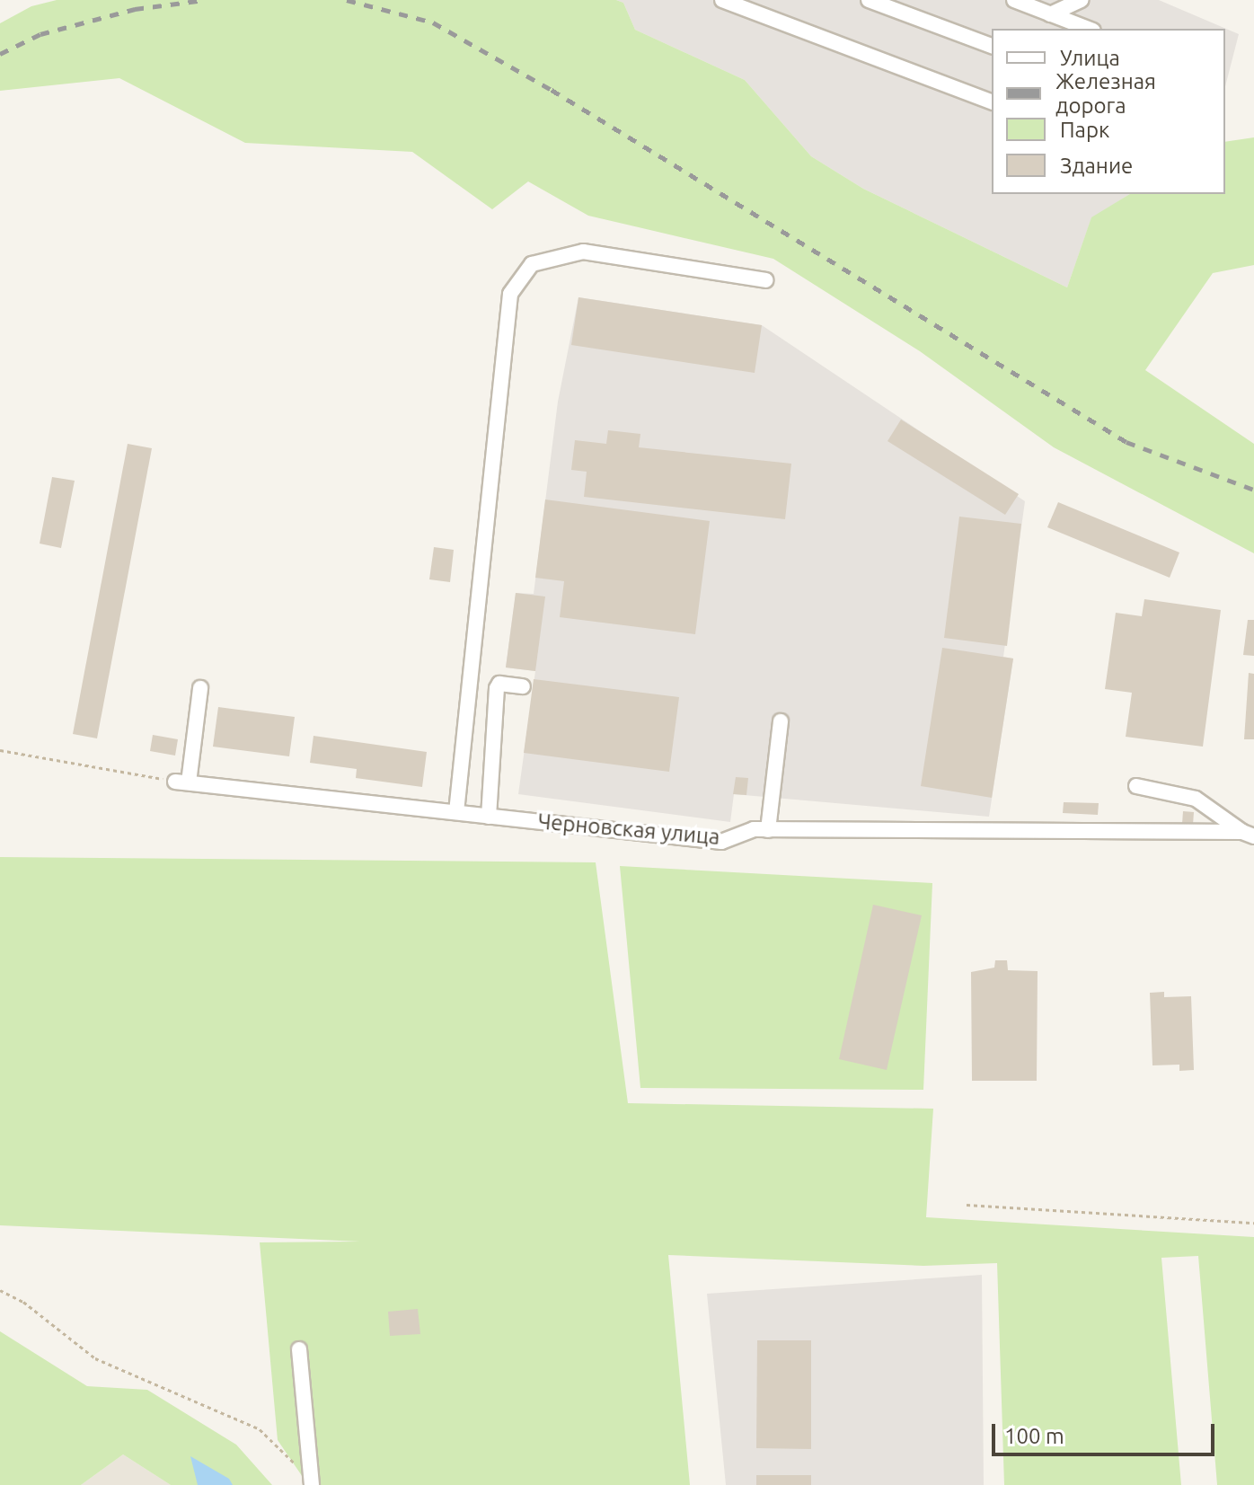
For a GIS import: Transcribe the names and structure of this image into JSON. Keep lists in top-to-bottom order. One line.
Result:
{"streets":{"street":["Черновская улица"]},"legend":["Улица","Железная дорога","Парк","Здание"],"scale_bar":"100 m"}
